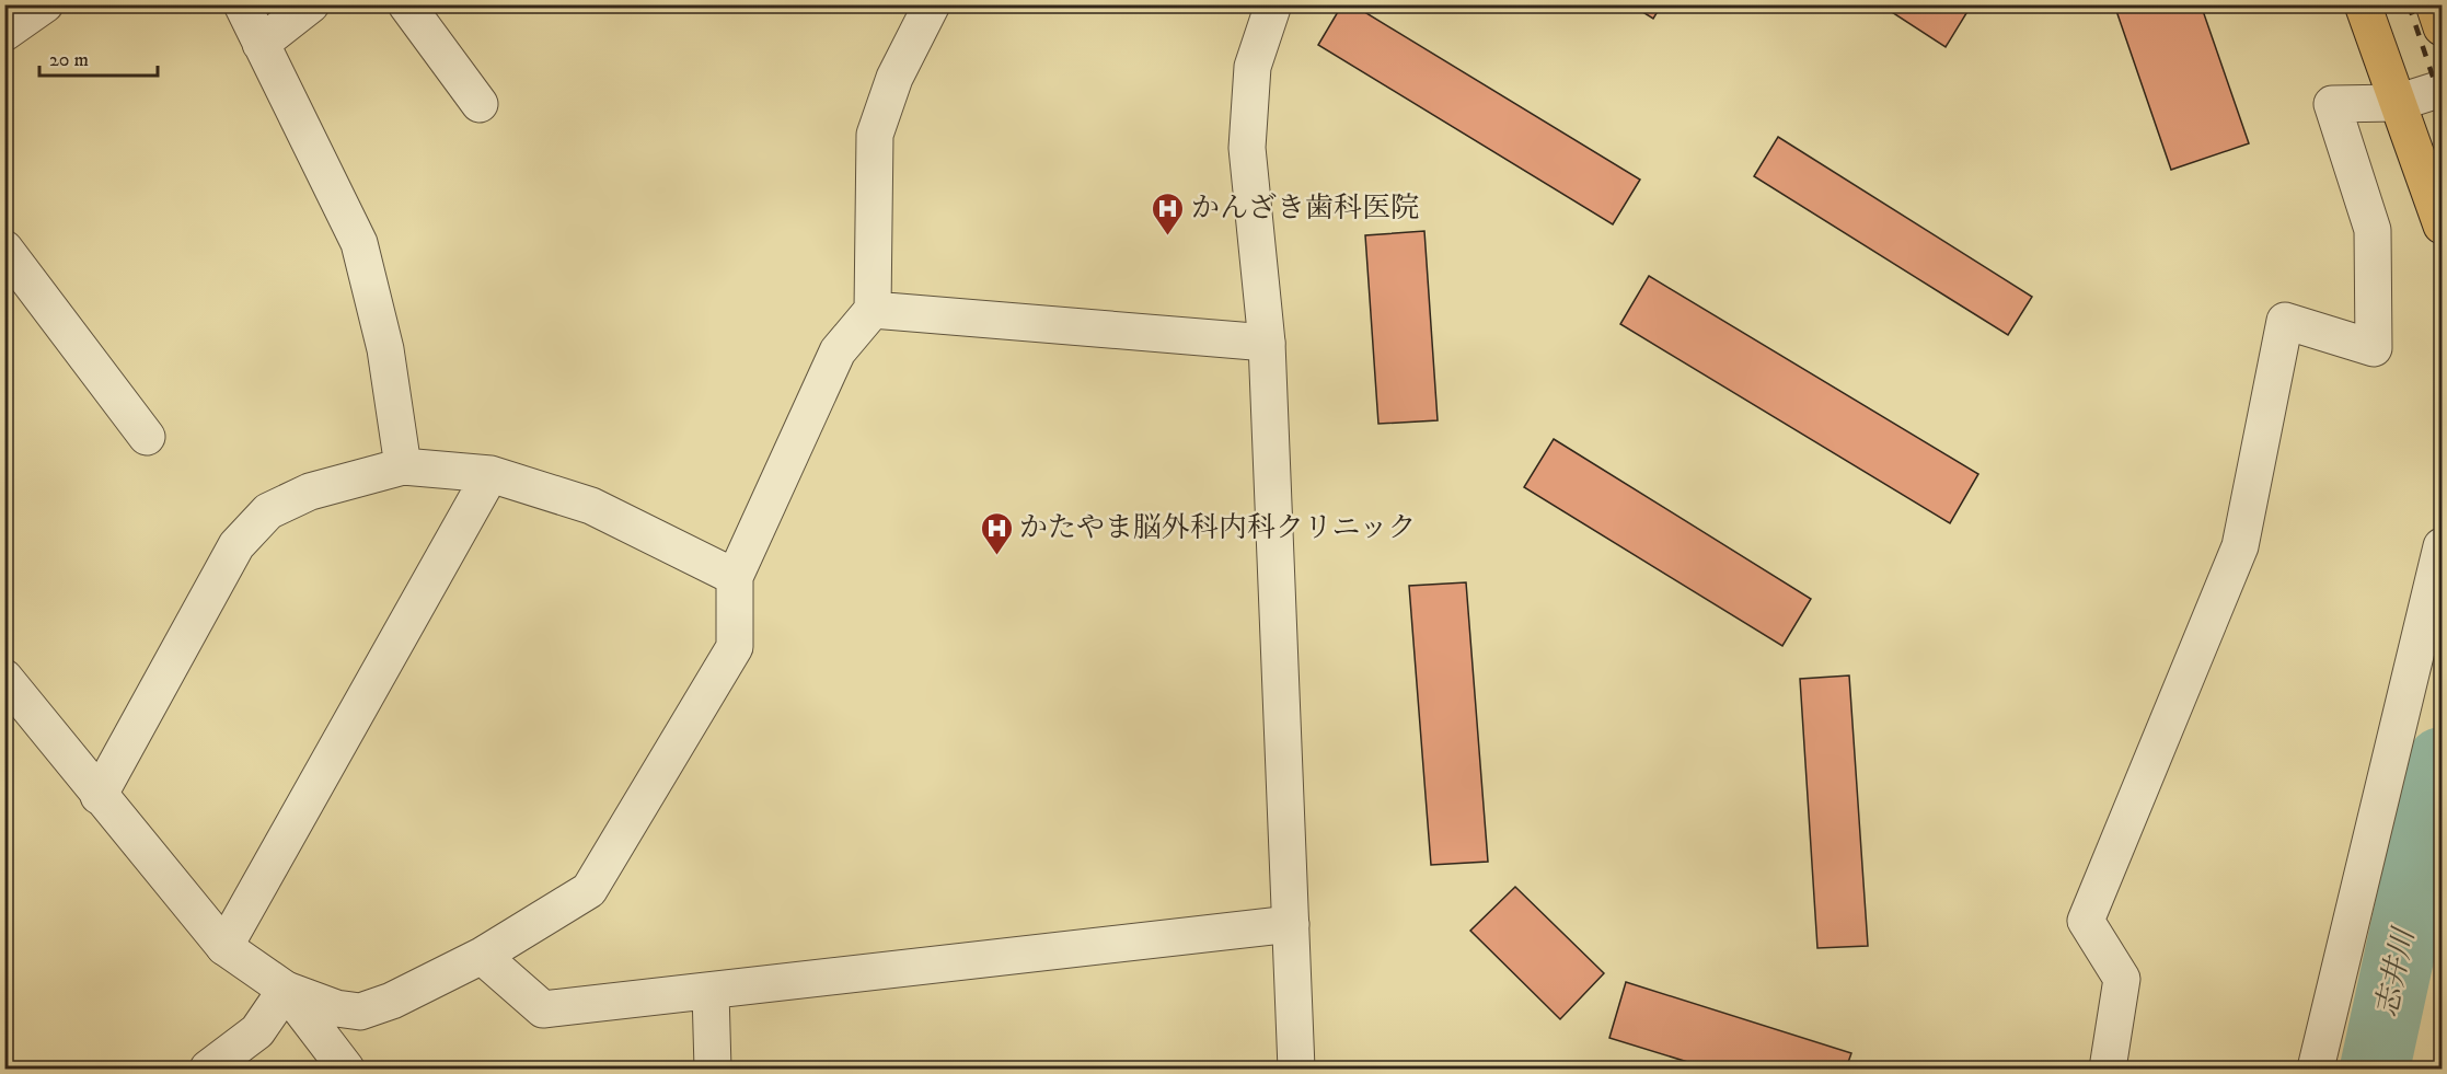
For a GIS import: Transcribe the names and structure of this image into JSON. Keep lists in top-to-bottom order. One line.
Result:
{"water":["志井川"],"places":{"hospital":["かんざき歯科医院","かたやま脳外科内科クリニック"]},"scale_bar":"20 m"}
